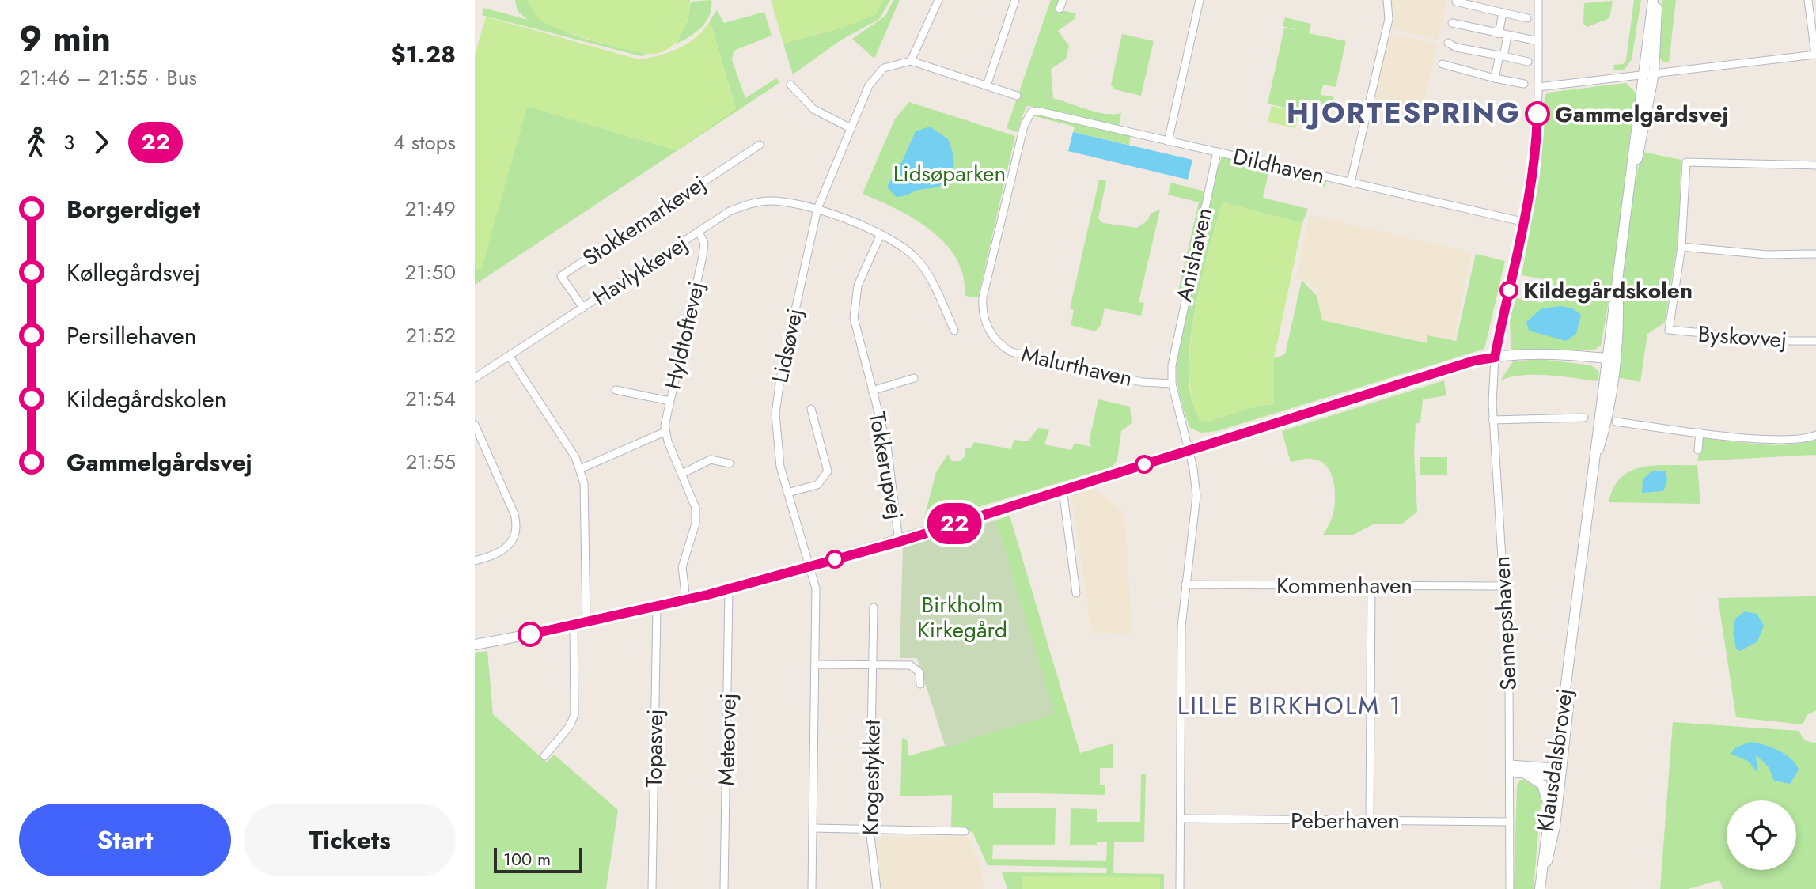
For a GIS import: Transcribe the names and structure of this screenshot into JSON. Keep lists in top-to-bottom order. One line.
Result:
{"streets":{"street":["Dildhaven","Stokkemarkevej","Anishaven","Havlykkevej","Hyldtoftevej","Byskovvej","Lidsøvej","Malurthaven","Tokkerupvej","Kommenhaven","Sennepshaven","Meteorvej","Topasvej","Klausdalsbrovej","Krogestykket","Peberhaven"]},"crossings":[["Dildhaven","Anishaven"],["Dildhaven","Malurthaven"],["Dildhaven","Sennepshaven"],["Stokkemarkevej","Havlykkevej"],["Anishaven","Malurthaven"],["Havlykkevej","Hyldtoftevej"],["Havlykkevej","Lidsøvej"],["Havlykkevej","Tokkerupvej"],["Kommenhaven","Sennepshaven"],["Sennepshaven","Peberhaven"]],"districts":["HJORTESPRING","LILLE BIRKHOLM 1"],"parks":["Lidsøparken","Birkholm Kirkegård"],"places":["Gammelgårdsvej","Kildegårdskolen"],"lines":["bus line 22"],"scale_bar":"100 m","page":{"heading":["9 min","21:46 – 21:55 · Bus","$1.28"],"on_map":"22","legs":["3","22","4 stops"],"list":[{"name":"Borgerdiget","value":"21:49"},{"name":"Køllegårdsvej","value":"21:50"},{"name":"Persillehaven","value":"21:52"},{"name":"Kildegårdskolen","value":"21:54"},{"name":"Gammelgårdsvej","value":"21:55"}],"buttons":["Start","Tickets"],"scale":"100 m"}}
